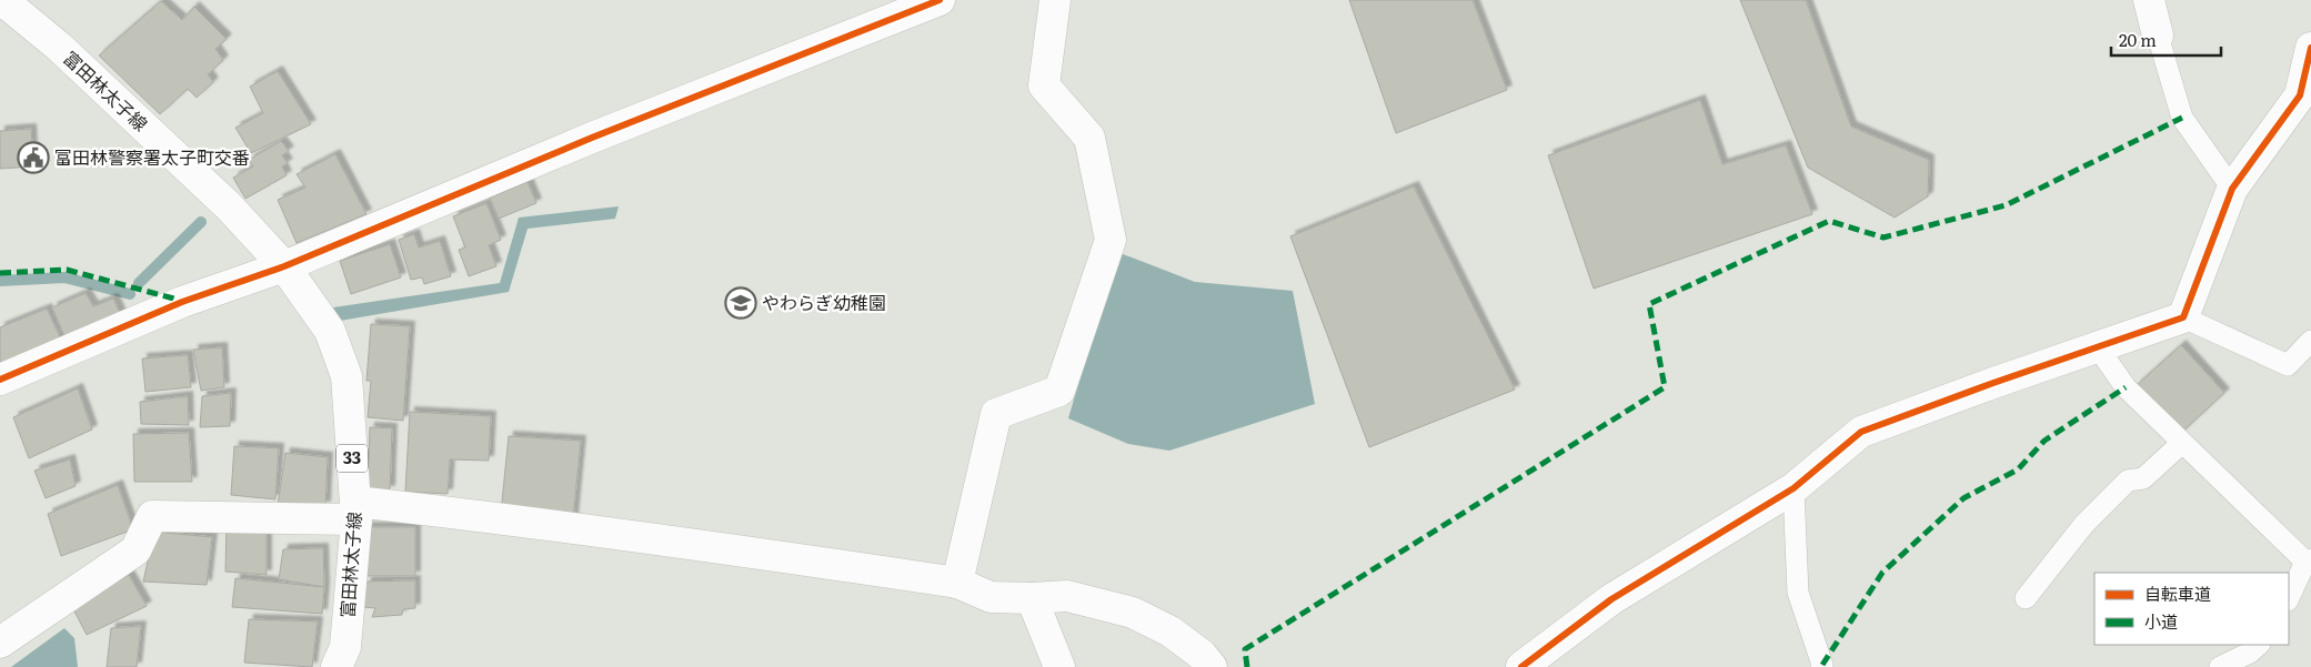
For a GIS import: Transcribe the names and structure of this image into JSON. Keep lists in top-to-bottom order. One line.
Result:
{"streets":{"street":["富田林太子線","33"]},"places":{"public building":["富田林警察署太子町交番"],"school or university":["やわらぎ幼稚園"]},"legend":["自転車道","小道"],"scale_bar":"20 m"}
